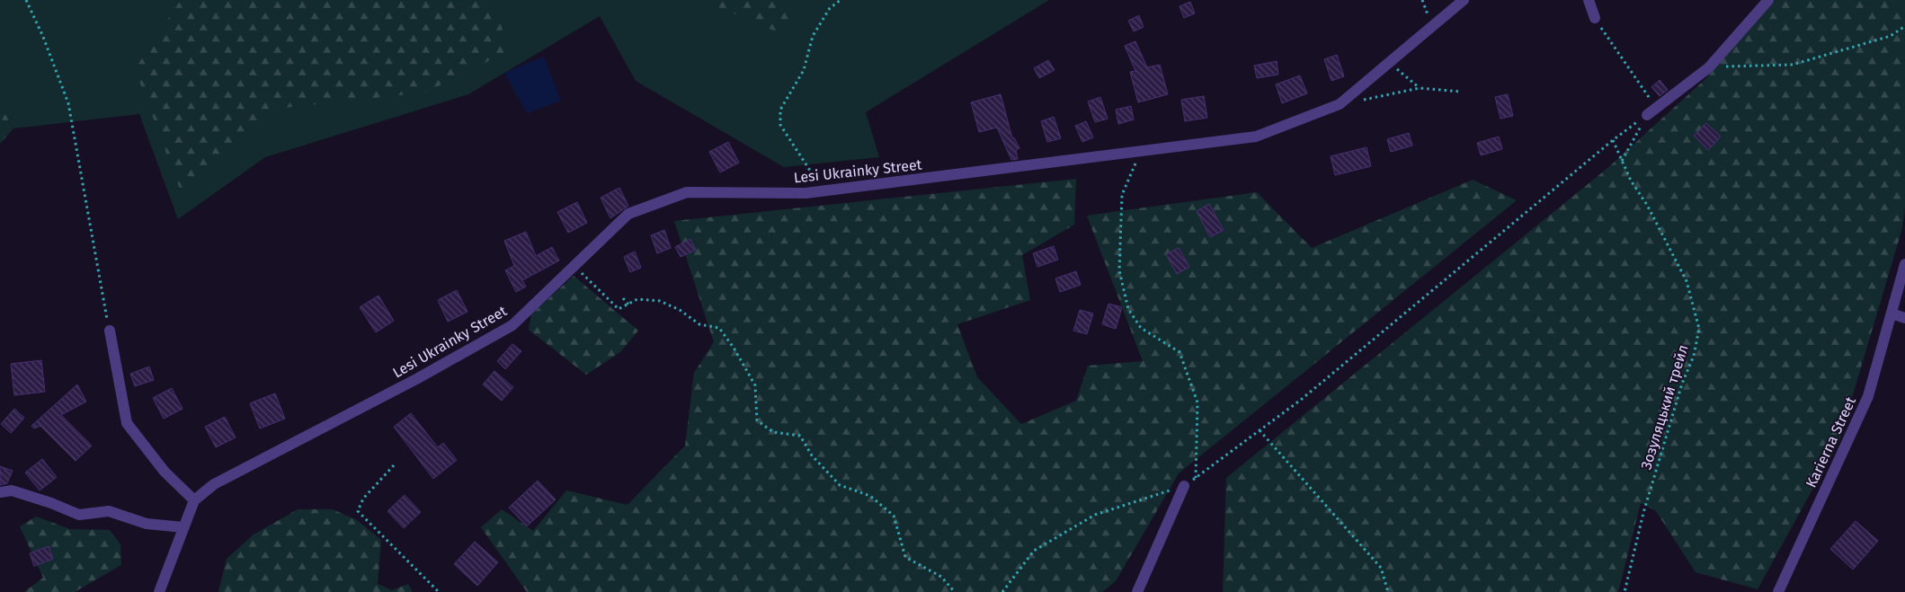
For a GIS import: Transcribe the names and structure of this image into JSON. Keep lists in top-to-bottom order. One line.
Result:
{"streets":{"street":["Lesi Ukrainky Street","Karierna Street"],"path":["Зозуляцький трейл"]}}
